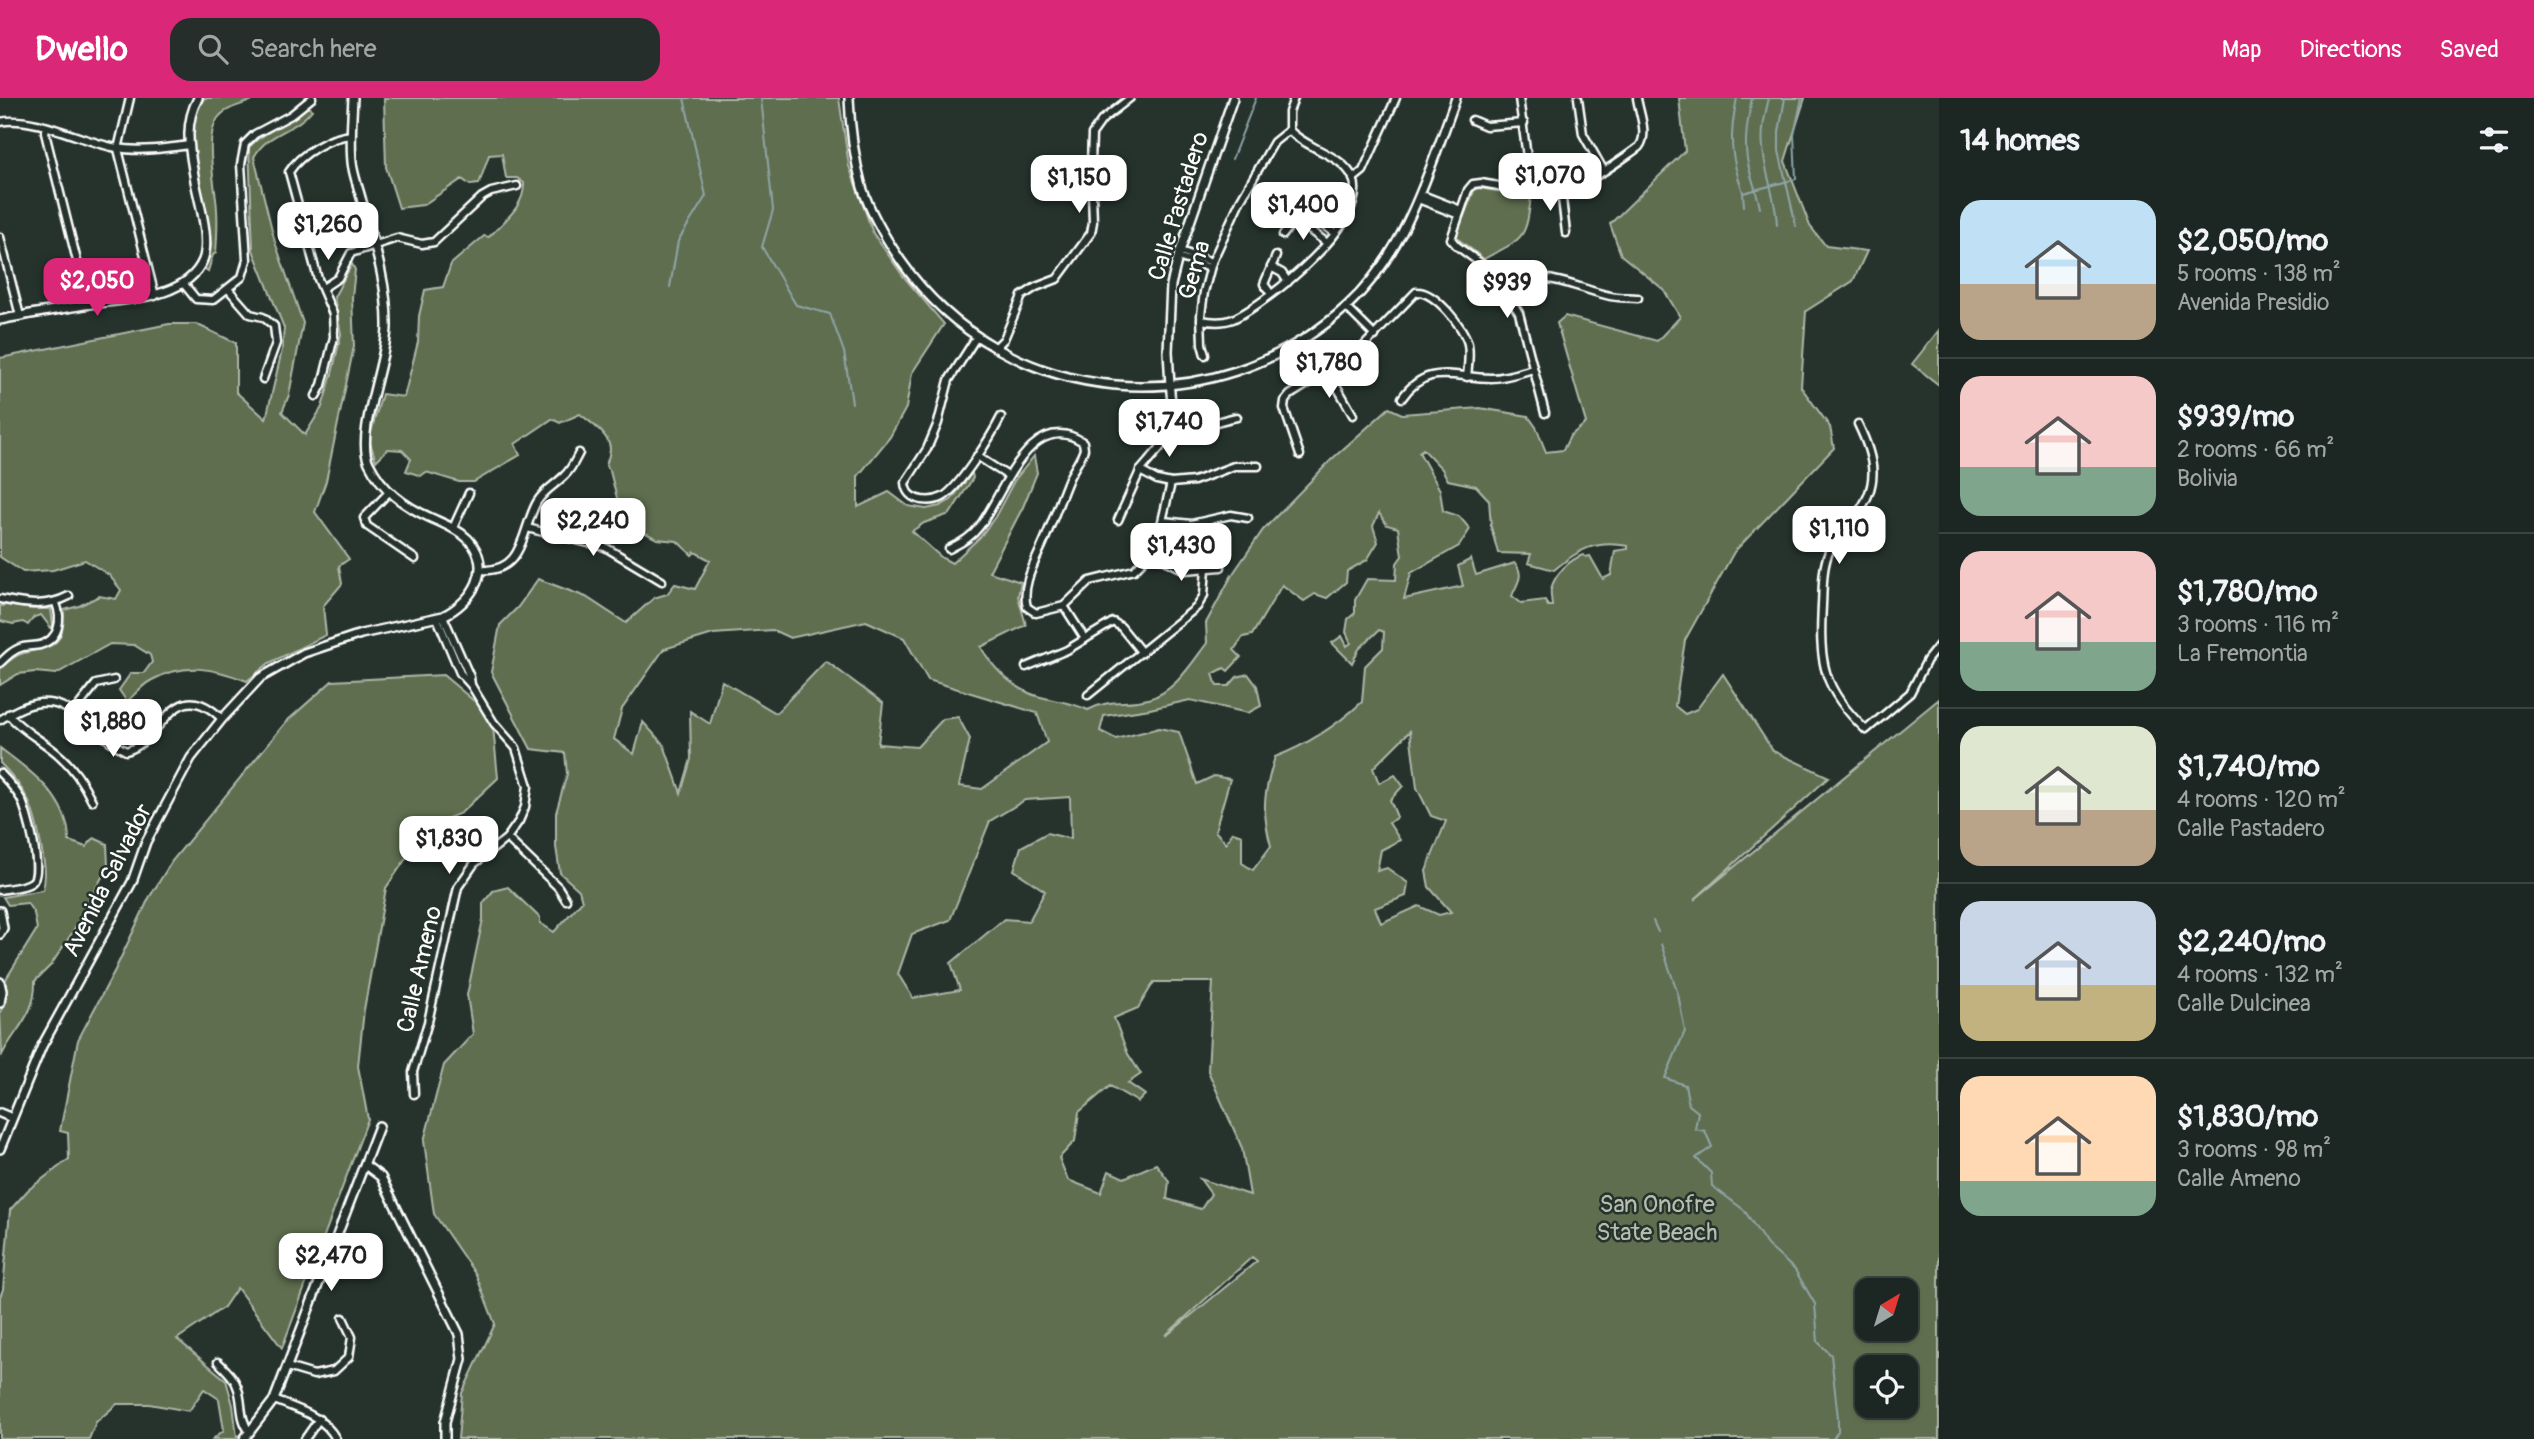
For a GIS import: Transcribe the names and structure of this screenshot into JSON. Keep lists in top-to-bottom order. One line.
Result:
{"streets":{"street":["Calle Pastadero","Gema","Avenida Salvador","Calle Ameno"]},"crossings":[["Avenida Salvador","Calle Ameno"]],"parks":["San Onofre State Beach"],"north":"top right","page":{"header":"Dwello","search":"Search here","nav":["Map","Directions","Saved"],"heading":"14 homes","price":["$1,070","$1,150","$1,400","$1,260","$2,050","$939","$1,780","$1,740","$2,240","$1,110","$1,430","$1,880","$1,830","$2,470"],"list":[{"name":"$2,050/mo","note":"5 rooms · 138 m² · Avenida Presidio"},{"name":"$939/mo","note":"2 rooms · 66 m² · Bolivia"},{"name":"$1,780/mo","note":"3 rooms · 116 m² · La Fremontia"},{"name":"$1,740/mo","note":"4 rooms · 120 m² · Calle Pastadero"},{"name":"$2,240/mo","note":"4 rooms · 132 m² · Calle Dulcinea"},{"name":"$1,830/mo","note":"3 rooms · 98 m² · Calle Ameno"}]}}
